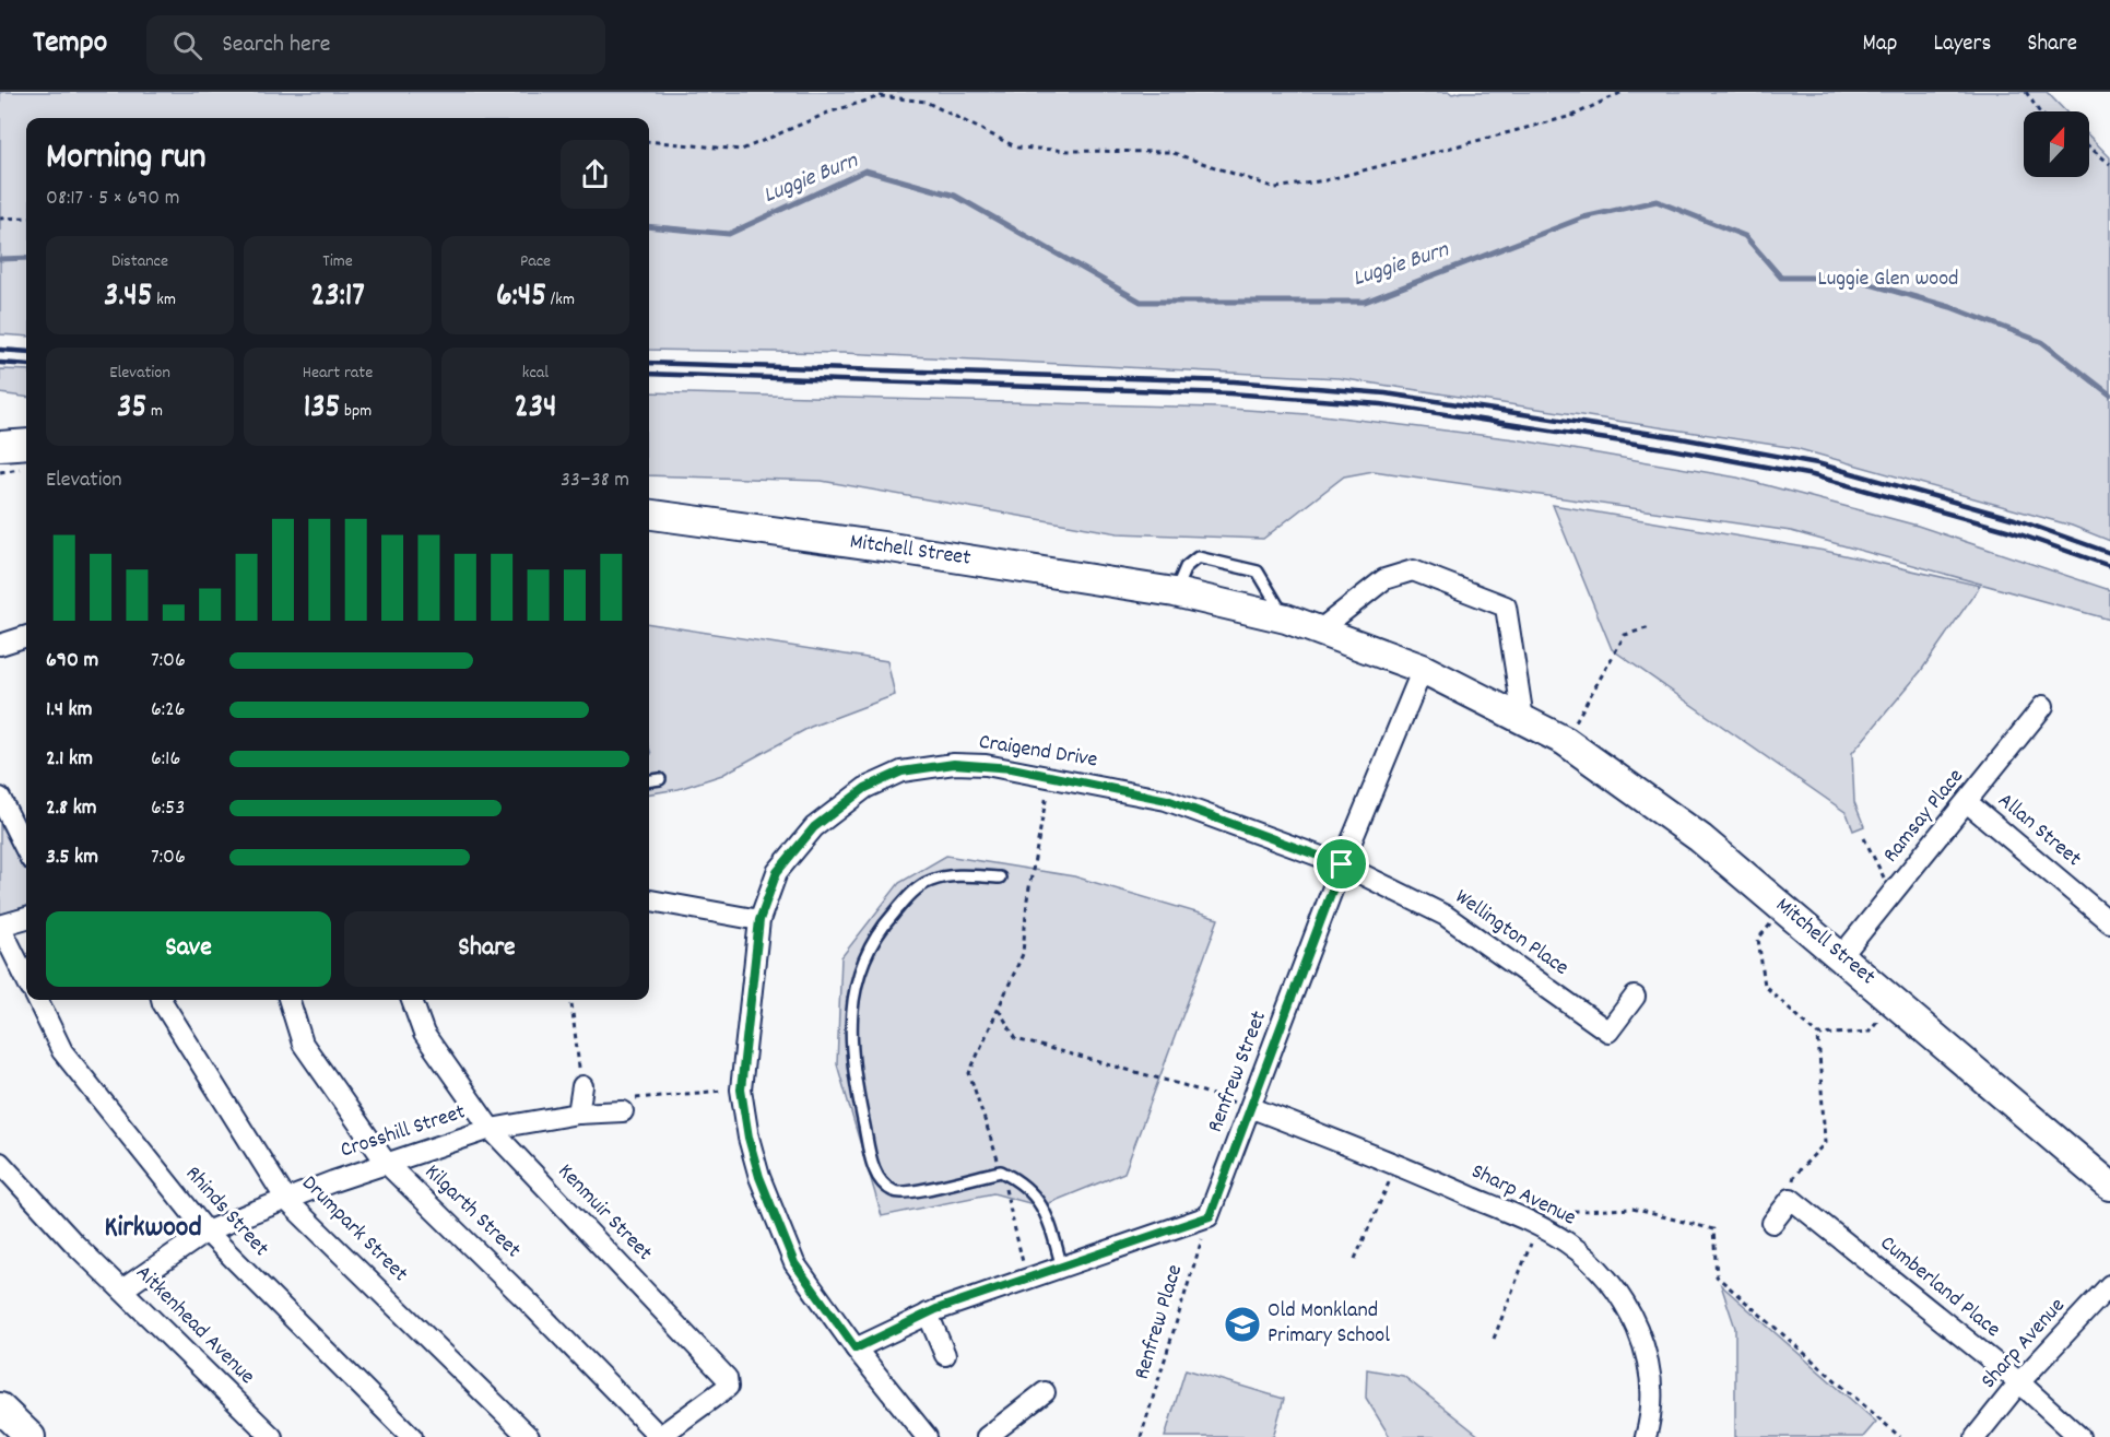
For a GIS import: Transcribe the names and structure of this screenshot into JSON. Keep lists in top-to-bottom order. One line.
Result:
{"streets":{"street":["Mitchell Street","Craigend Drive","Ramsay Place","Allan Street","Wellington Place","Renfrew Street","Crosshill Street","Sharp Avenue","Rhinds Street","Kilgarth Street","Kenmuir Street","Drumpark Street","Cumberland Place","Aitkenhead Avenue"],"path":["Renfrew Place"]},"crossings":[["Mitchell Street","Ramsay Place"],["Mitchell Street","Renfrew Street"],["Craigend Drive","Wellington Place"],["Craigend Drive","Renfrew Street"],["Ramsay Place","Allan Street"],["Wellington Place","Renfrew Street"],["Renfrew Street","Sharp Avenue"],["Renfrew Street","Renfrew Place"],["Crosshill Street","Rhinds Street"],["Crosshill Street","Kilgarth Street"],["Crosshill Street","Kenmuir Street"],["Crosshill Street","Drumpark Street"],["Crosshill Street","Aitkenhead Avenue"],["Sharp Avenue","Cumberland Place"],["Kilgarth Street","Kenmuir Street"]],"districts":["Kirkwood"],"water":["Luggie Burn"],"parks":["Luggie Glen wood"],"places":{"school or university":["Old Monkland Primary School"]},"north":"top","page":{"header":"Tempo","search":"Search here","nav":["Map","Layers","Share"],"heading":["Morning run","08:17 · 5 × 690 m"],"stats":[["Distance","3.45 km"],["Time","23:17"],["Pace","6:45 /km"],["Elevation","35 m"],["Heart rate","135 bpm"],["kcal","234"]],"chart":["Elevation","33–38 m"],"list":[{"name":"690 m","note":"7:06"},{"name":"1.4 km","note":"6:26"},{"name":"2.1 km","note":"6:16"},{"name":"2.8 km","note":"6:53"},{"name":"3.5 km","note":"7:06"}],"buttons":["Save","Share"]}}
